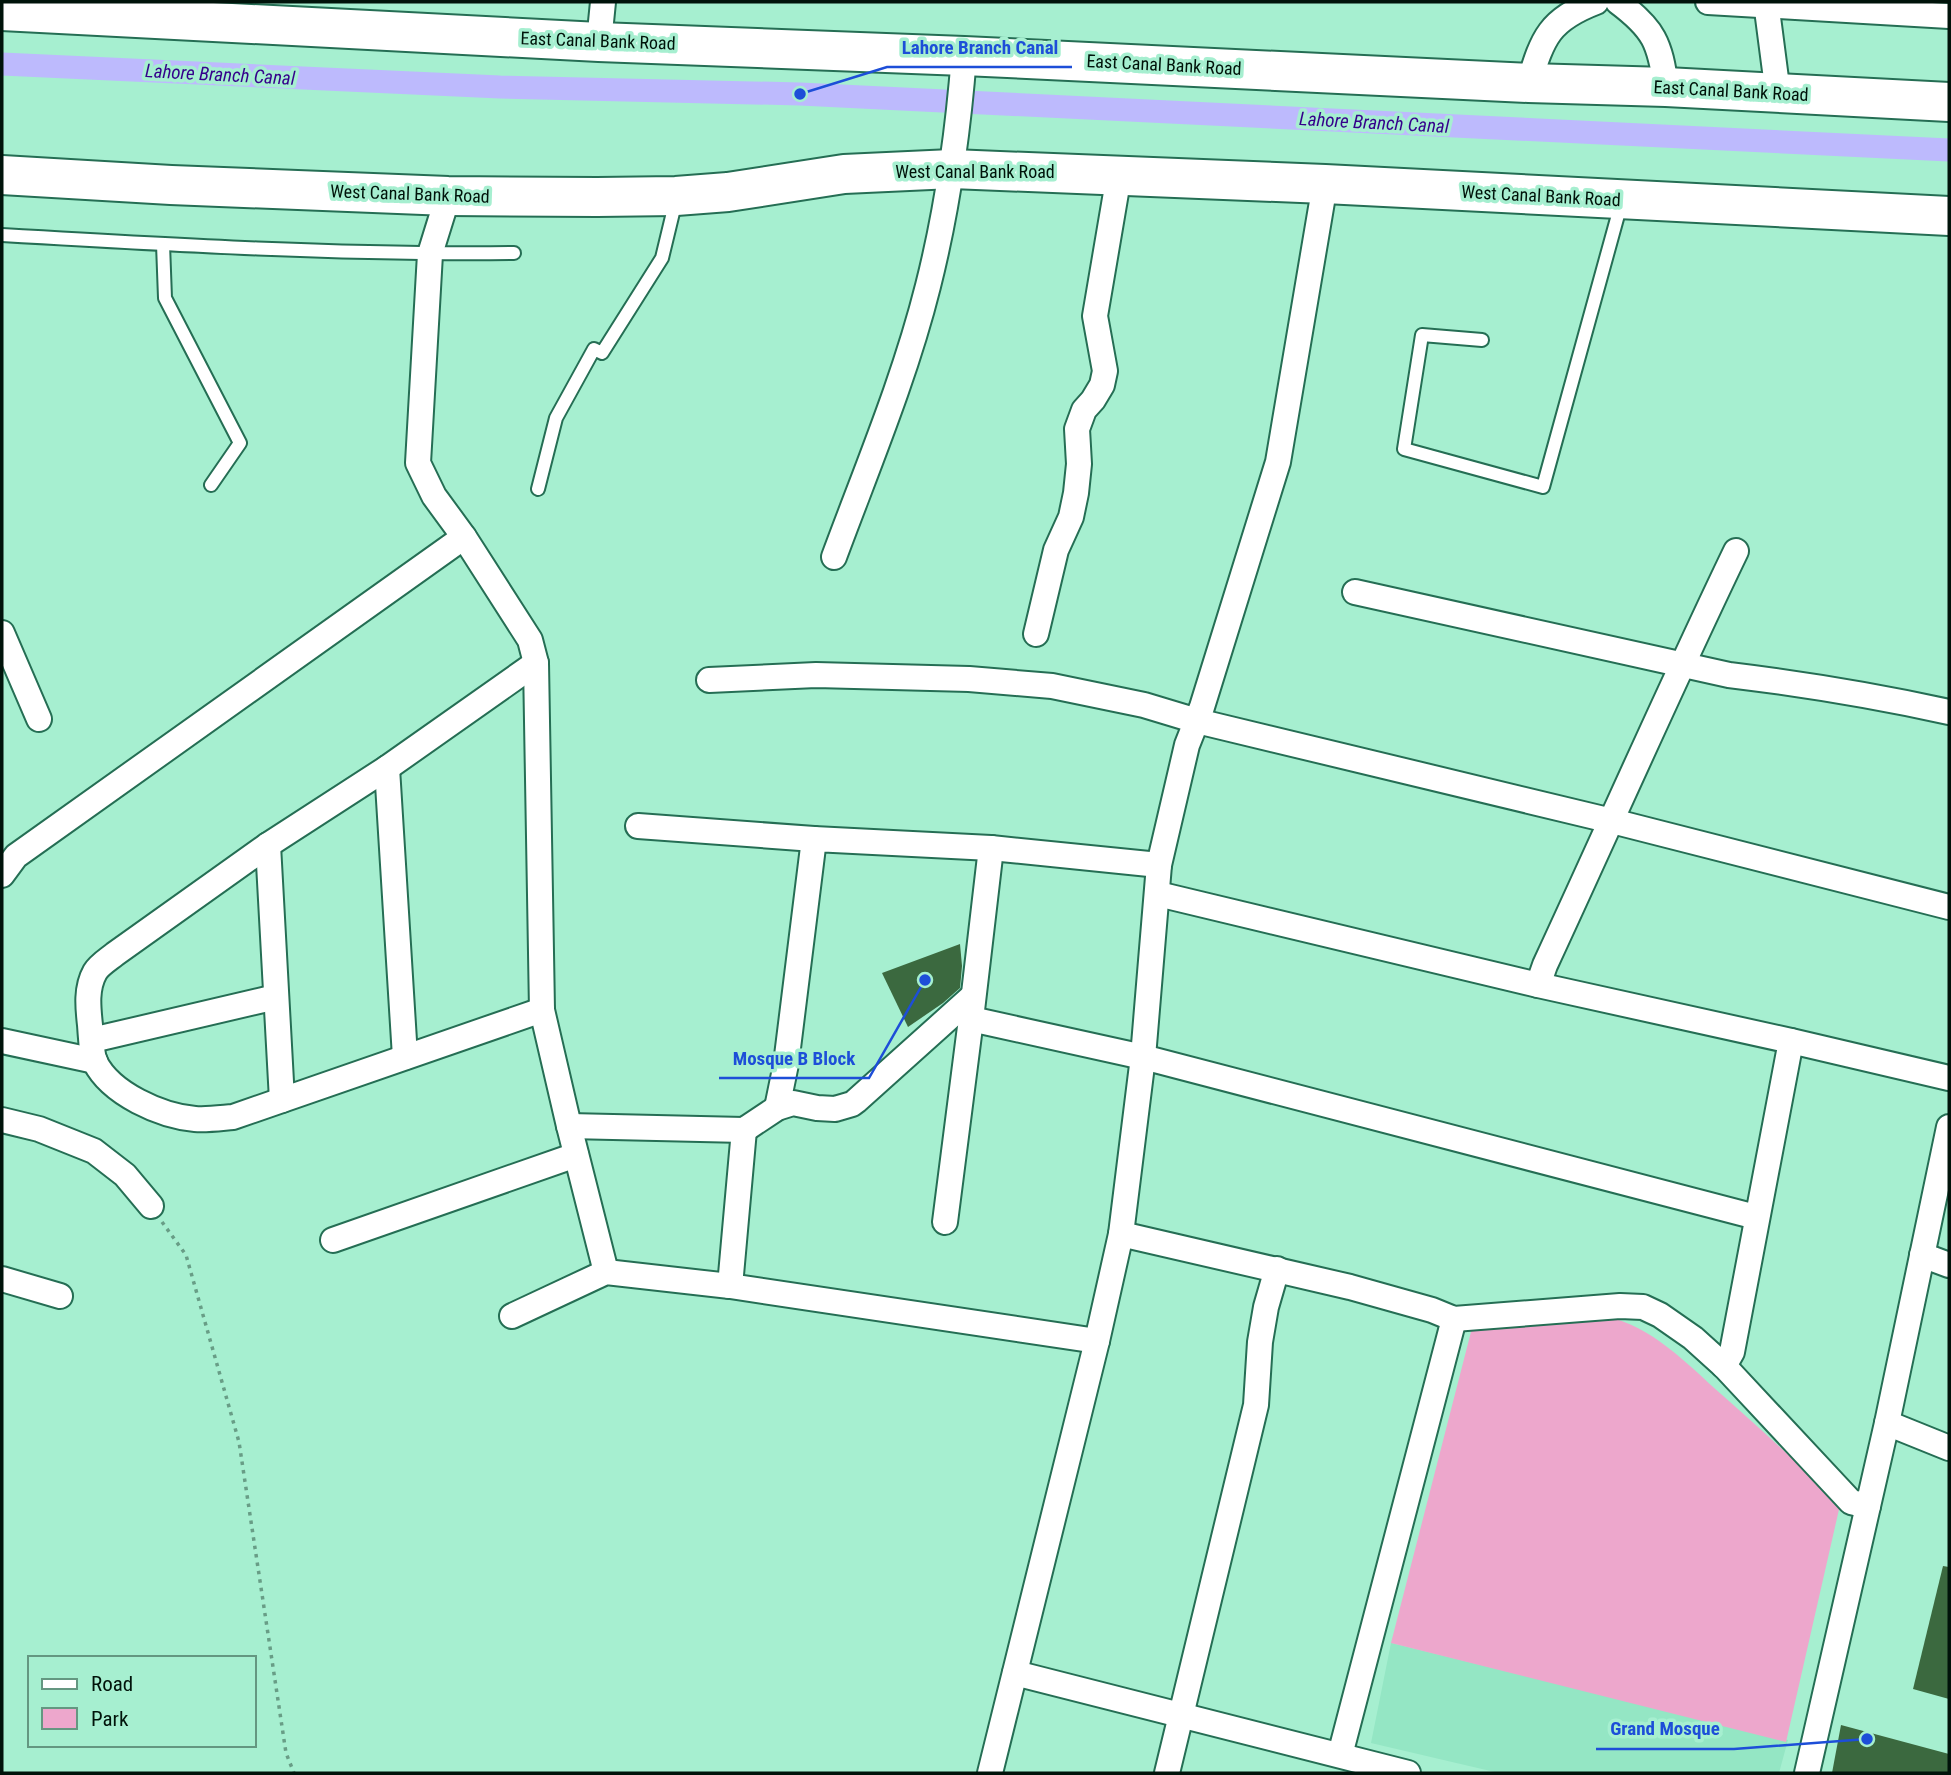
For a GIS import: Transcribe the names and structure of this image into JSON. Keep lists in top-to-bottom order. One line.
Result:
{"streets":{"highway":["East Canal Bank Road","West Canal Bank Road"]},"water":["Lahore Branch Canal"],"places":["Lahore Branch Canal","Mosque B Block","Grand Mosque"],"legend":["Road","Park"]}
